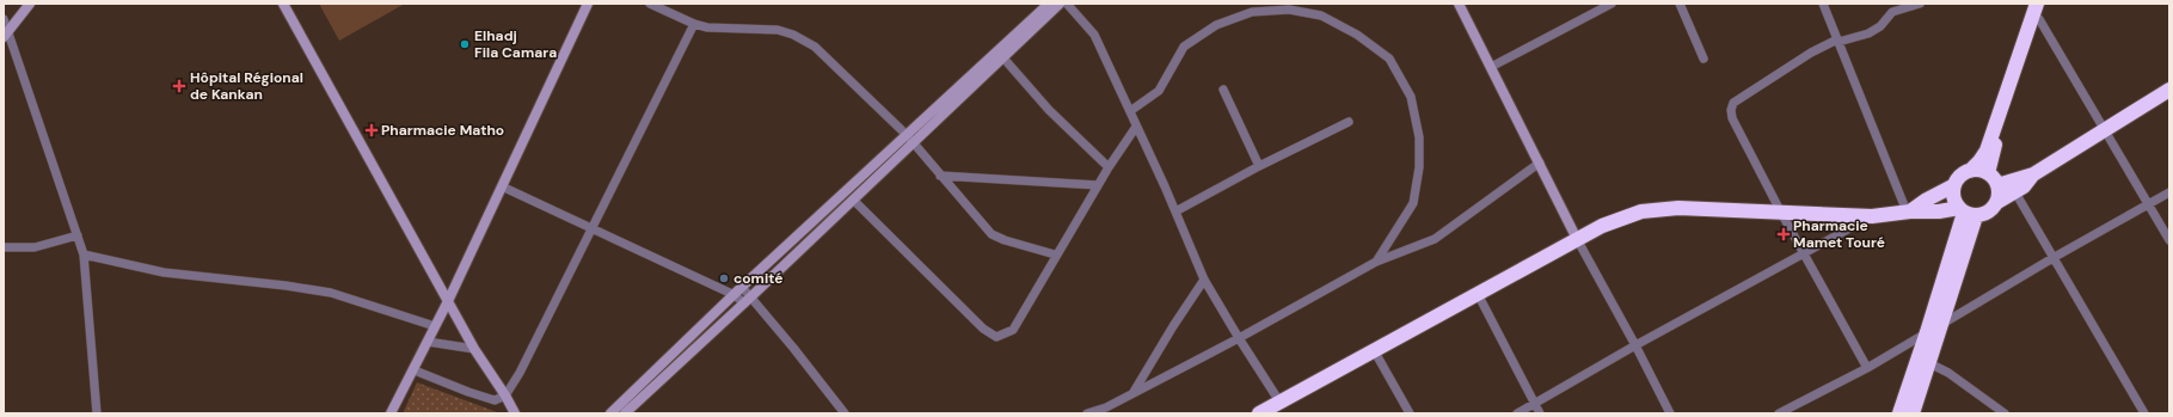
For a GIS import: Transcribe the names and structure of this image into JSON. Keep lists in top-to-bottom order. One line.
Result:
{"places":{"other":["Elhadj Fila Camara","comité"],"health":["Hôpital Régional de Kankan","Pharmacie Matho","Pharmacie Mamet Touré"]}}
